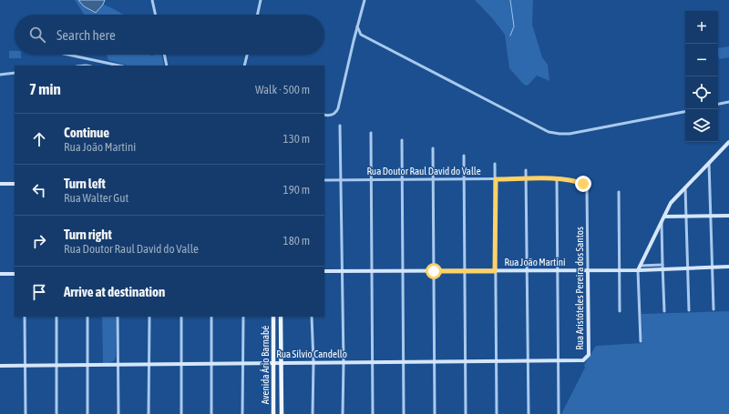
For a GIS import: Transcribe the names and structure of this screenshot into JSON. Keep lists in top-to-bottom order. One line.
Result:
{"streets":{"main road":["Avenida Ário Barnabé"],"street":["Rua Doutor Raul David do Valle","Rua João Martini","Rua Aristóteles Pereira dos Santos","Rua Silvio Candello"]},"crossings":[["Rua Doutor Raul David do Valle","Rua Aristóteles Pereira dos Santos"],["Rua João Martini","Rua Aristóteles Pereira dos Santos"],["Rua Aristóteles Pereira dos Santos","Rua Silvio Candello"],["Rua Silvio Candello","Avenida Ário Barnabé"]],"page":{"map_buttons":["+","−"],"search":"Search here","heading":["7 min","Walk · 500 m"],"list":[["Continue","Rua João Martini","130 m"],["Turn left","Rua Walter Gut","190 m"],["Turn right","Rua Doutor Raul David do Valle","180 m"],"Arrive at destination"]}}
